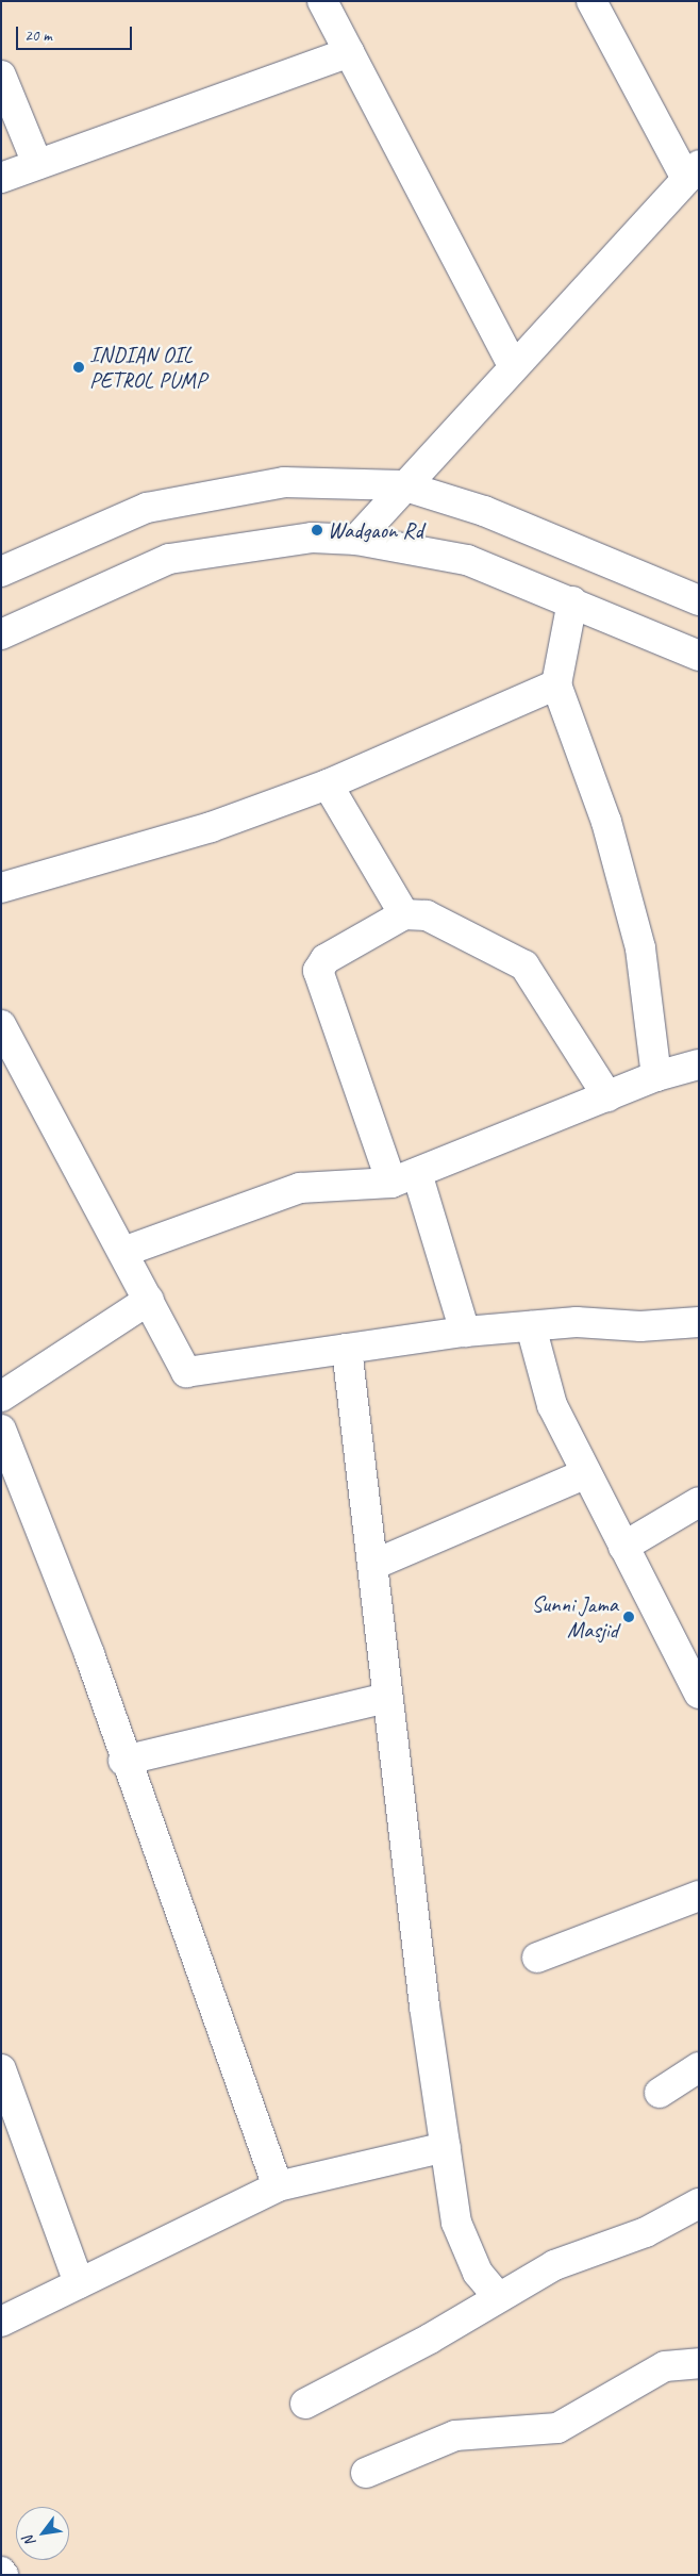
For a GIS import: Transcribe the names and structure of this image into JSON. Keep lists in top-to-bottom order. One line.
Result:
{"places":["INDIAN OIL PETROL PUMP","Wadgaon Rd","Sunni Jama Masjid"],"scale_bar":"20 m","north":"bottom left"}
